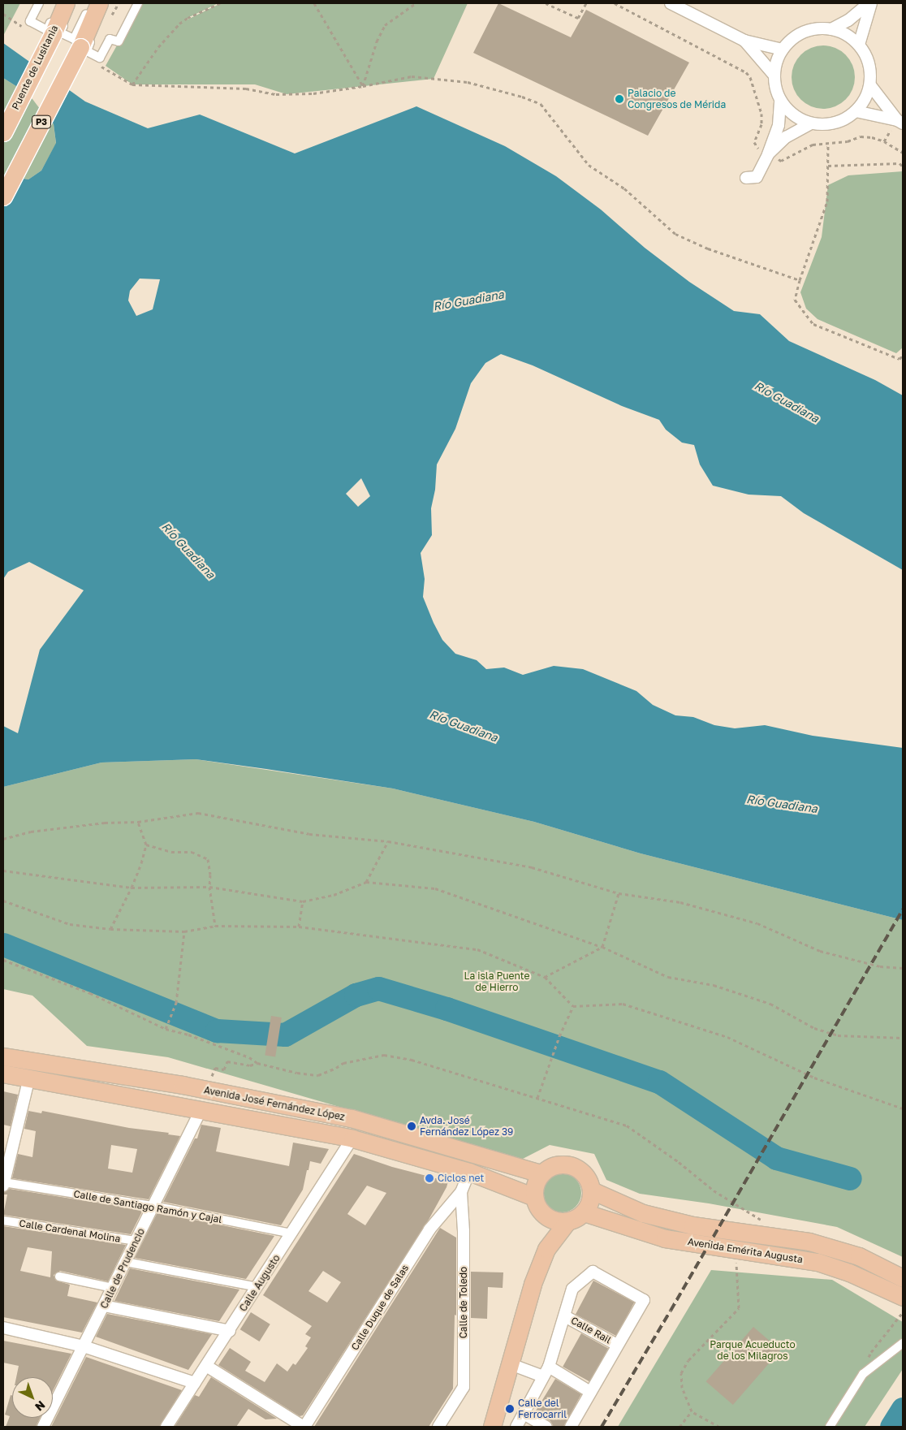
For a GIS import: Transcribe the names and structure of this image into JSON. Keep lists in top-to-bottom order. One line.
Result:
{"streets":{"main road":["Puente de Lusitania","P3","Avenida José Fernández López","Avenida Emérita Augusta"],"street":["Calle de Santiago Ramón y Cajal","Calle Cardenal Molina","Calle de Prudencio","Calle Augusto","Calle de Toledo","Calle Duque de Salas","Calle Rail"]},"crossings":[["Avenida José Fernández López","Avenida Emérita Augusta"],["Avenida José Fernández López","Calle de Prudencio"],["Avenida José Fernández López","Calle Augusto"],["Avenida José Fernández López","Calle de Toledo"],["Calle de Santiago Ramón y Cajal","Calle de Prudencio"],["Calle de Santiago Ramón y Cajal","Calle Augusto"],["Calle Cardenal Molina","Calle de Prudencio"],["Calle de Toledo","Calle Duque de Salas"]],"water":["Río Guadiana"],"parks":["La isla Puente de Hierro","Parque Acueducto de los Milagros"],"places":["Palacio de Congresos de Mérida","Avda. José Fernández López 39","Ciclos net","Calle del Ferrocarril"],"north":"bottom right"}
